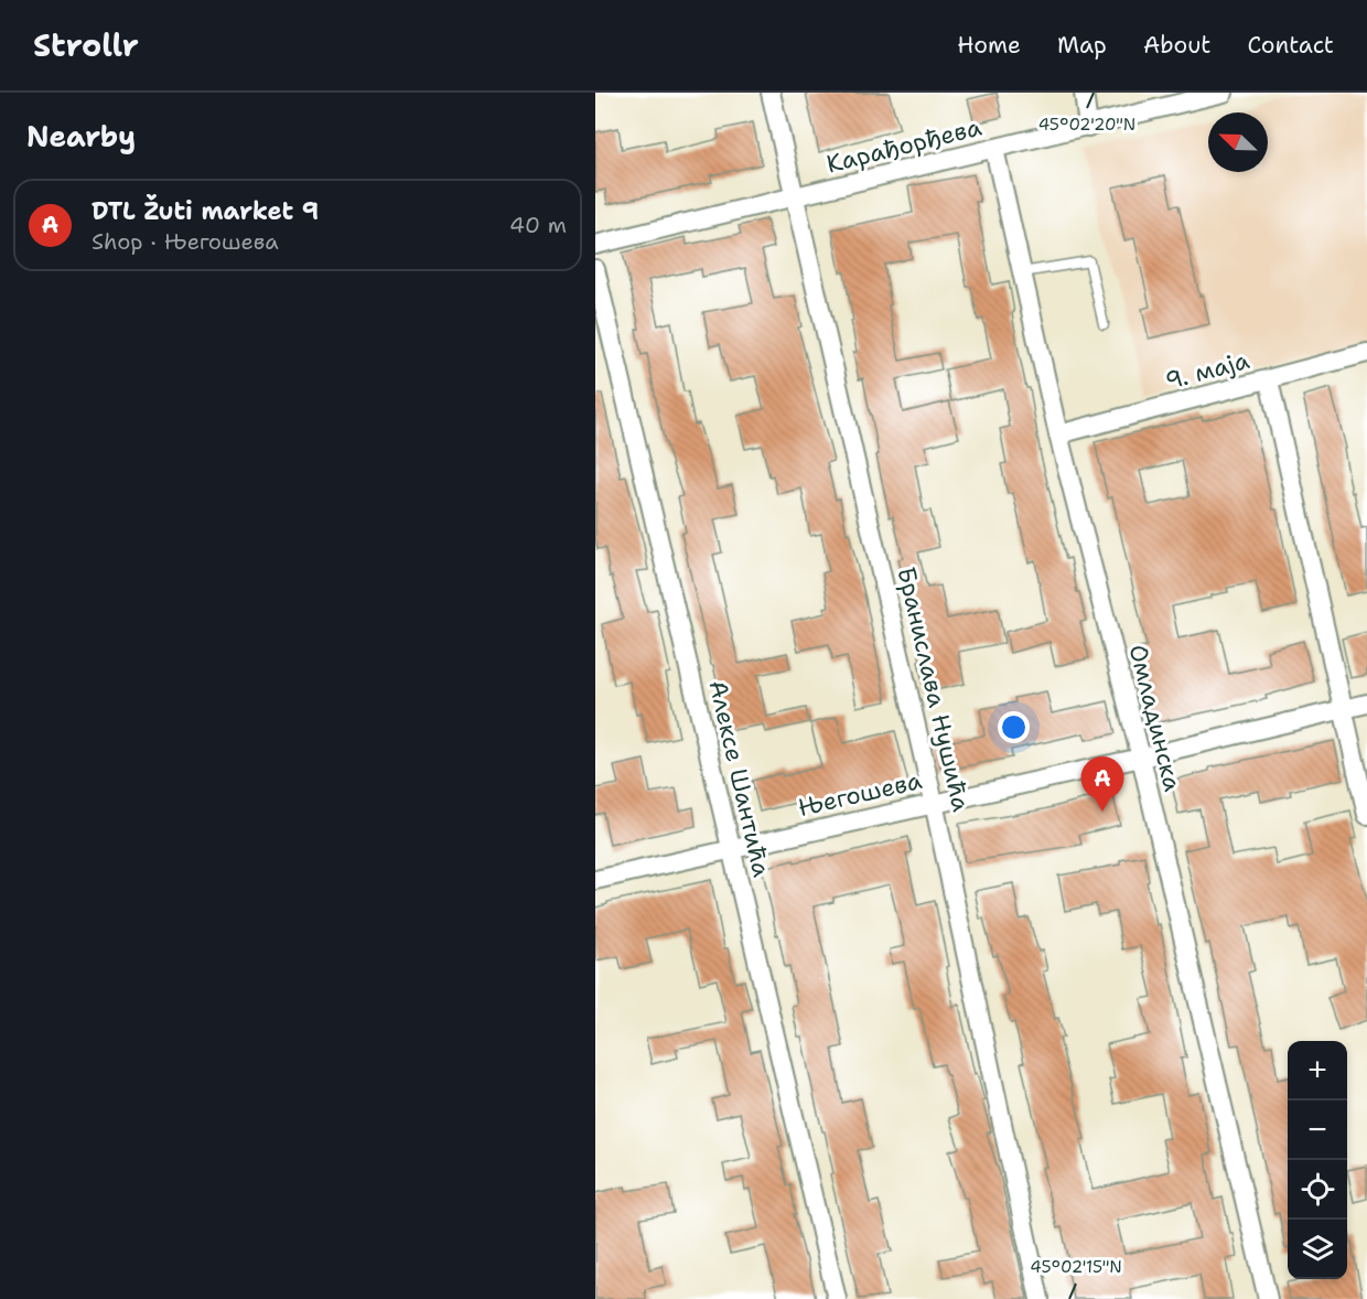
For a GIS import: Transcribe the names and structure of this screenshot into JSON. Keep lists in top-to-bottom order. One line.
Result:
{"streets":{"street":["Карађорђева","9. маја","Бранислава Нушића","Омладинска","Алексе Шантића","Његошева"]},"crossings":[["Карађорђева","Бранислава Нушића"],["Карађорђева","Омладинска"],["9. маја","Омладинска"],["Бранислава Нушића","Његошева"],["Омладинска","Његошева"],["Алексе Шантића","Његошева"]],"north":"top left","page":{"header":"Strollr","nav":["Home","Map","About","Contact"],"heading":"Nearby","list":[{"mark":"A","name":"DTL Žuti market 9","note":"Shop · Његошева","value":"40 m"}],"pins":"A","map_buttons":["+","−"]},"coordinates":["45°02'20\"N","45°02'15\"N"]}
